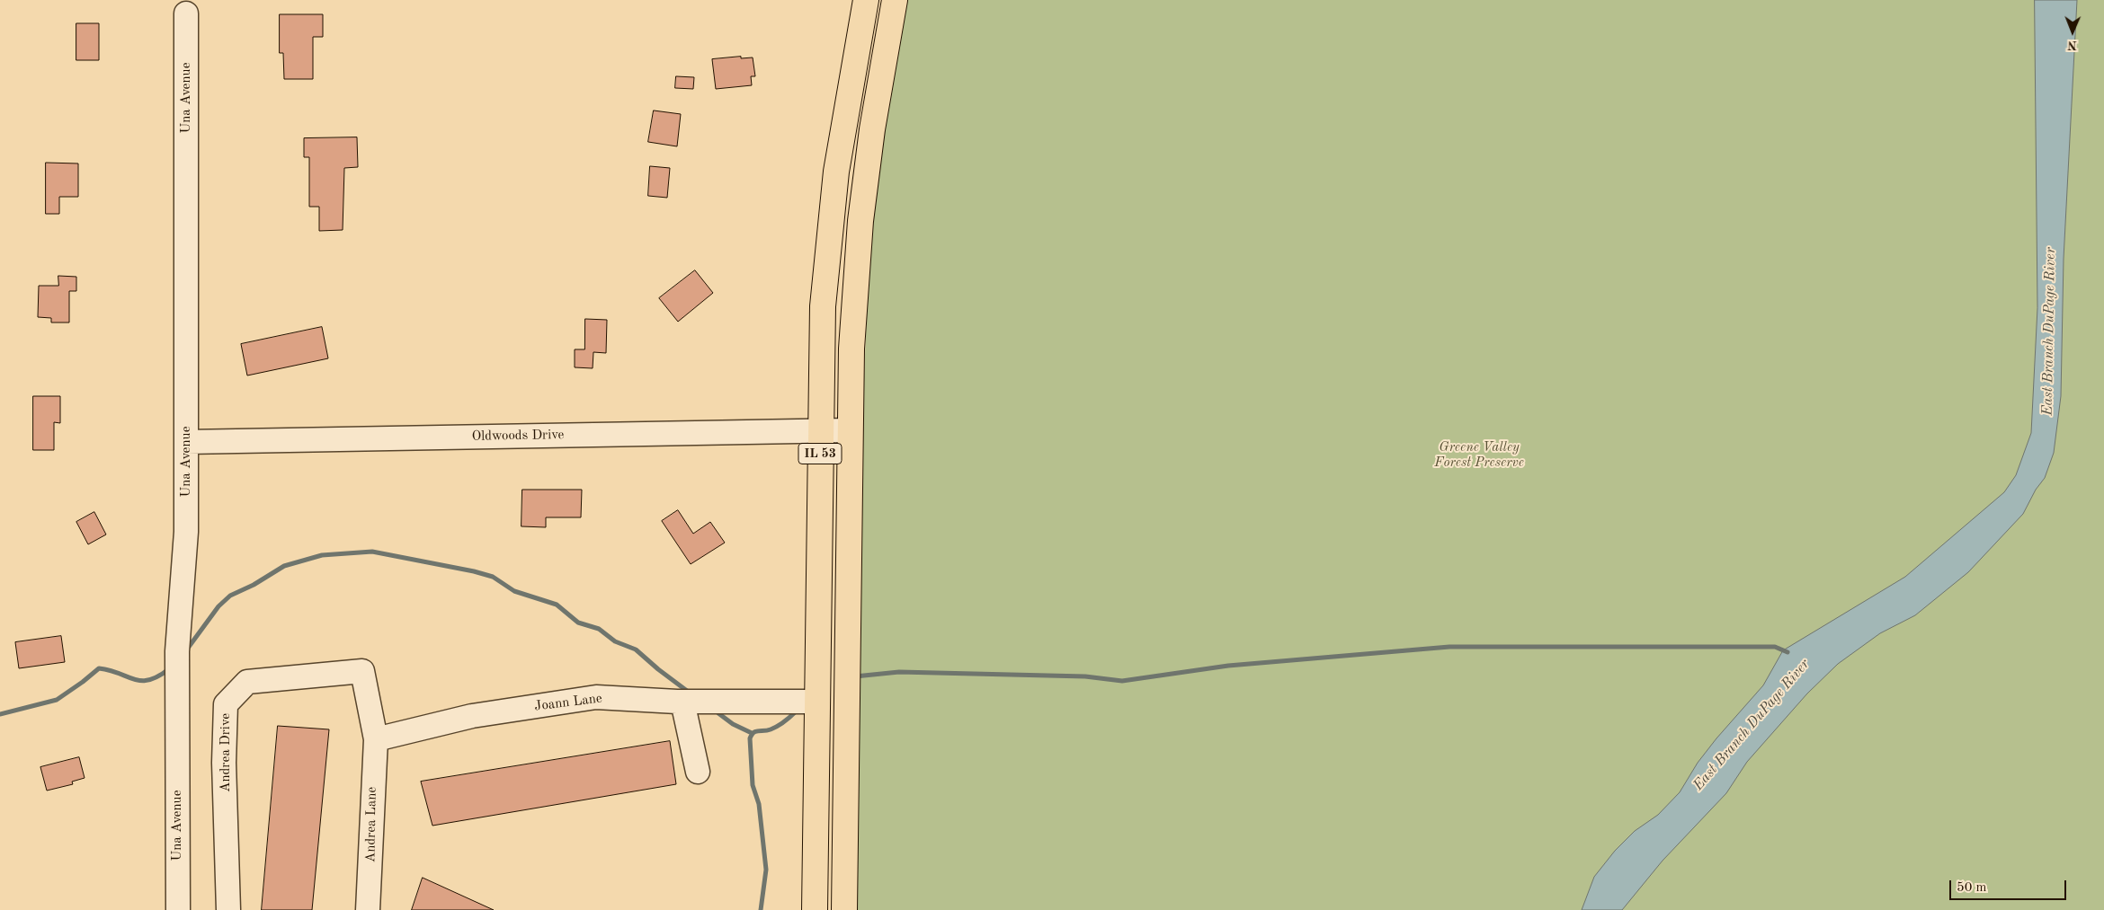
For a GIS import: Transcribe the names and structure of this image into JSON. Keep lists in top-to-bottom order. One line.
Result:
{"streets":{"main road":["IL 53"],"street":["Una Avenue","Oldwoods Drive","Joann Lane","Andrea Drive","Andrea Lane"]},"crossings":[["Una Avenue","Oldwoods Drive"],["Oldwoods Drive","IL 53"],["IL 53","Joann Lane"],["Joann Lane","Andrea Drive"],["Joann Lane","Andrea Lane"],["Andrea Drive","Andrea Lane"]],"water":["East Branch DuPage River"],"parks":["Greene Valley Forest Preserve"],"scale_bar":"50 m","north":"bottom"}
